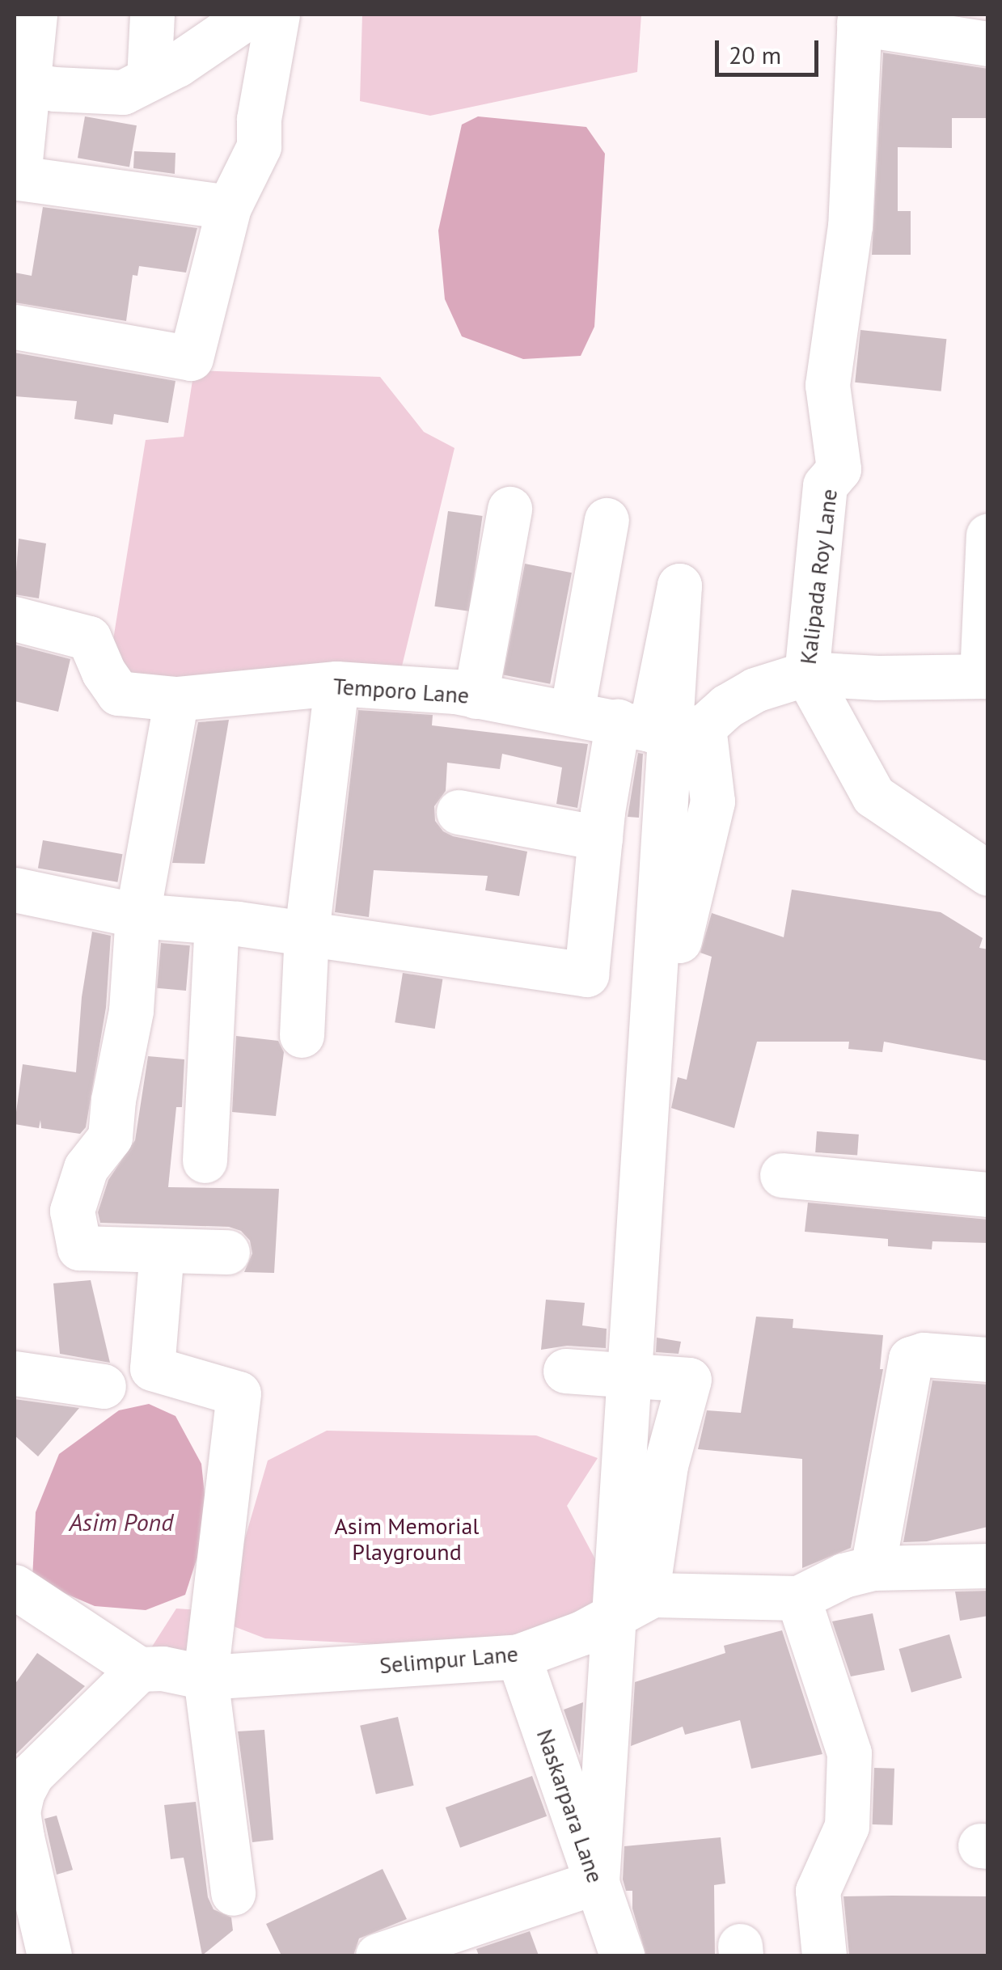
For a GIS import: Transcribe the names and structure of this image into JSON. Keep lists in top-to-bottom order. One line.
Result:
{"streets":{"street":["Kalipada Roy Lane","Temporo Lane","Selimpur Lane","Naskarpara Lane"]},"crossings":[["Selimpur Lane","Naskarpara Lane"]],"water":["Asim Pond"],"parks":["Asim Memorial Playground"],"scale_bar":"20 m"}
